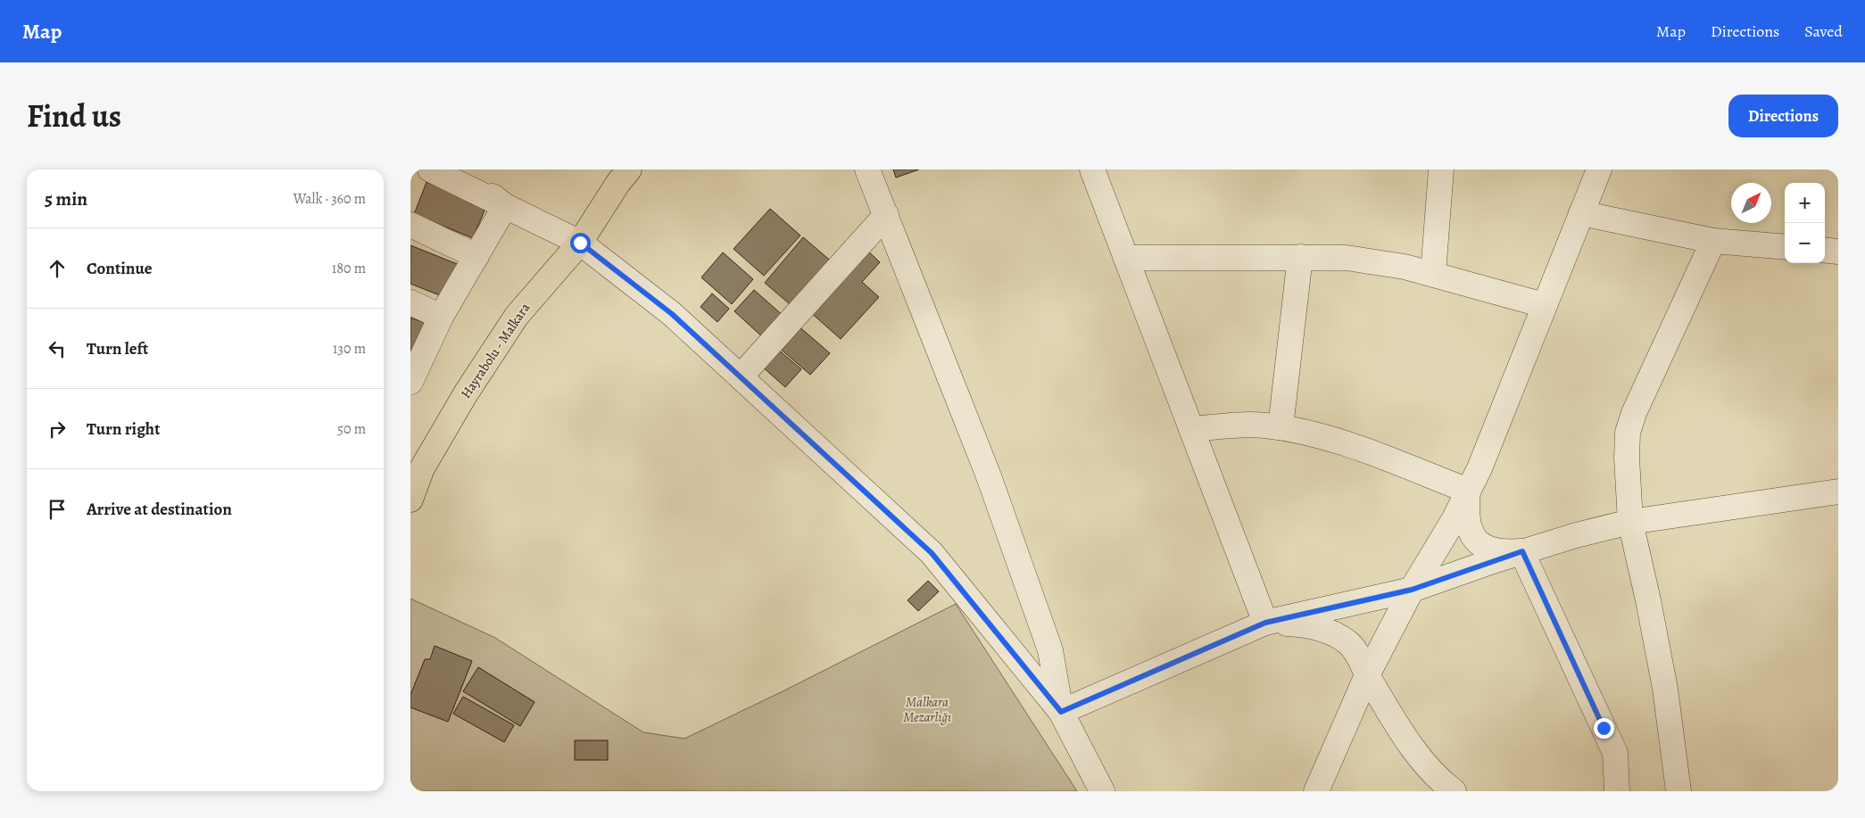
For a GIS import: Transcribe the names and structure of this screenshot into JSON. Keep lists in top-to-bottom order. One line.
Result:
{"streets":{"main road":["Hayrabolu - Malkara"]},"parks":["Malkara Mezarlığı"],"north":"top right","page":{"header":"Map","nav":["Map","Directions","Saved"],"title":"Find us","buttons":"Directions","heading":["5 min","Walk · 360 m"],"map_buttons":["+","−"],"list":[["Continue","180 m"],["Turn left","130 m"],["Turn right","50 m"],"Arrive at destination"]}}
